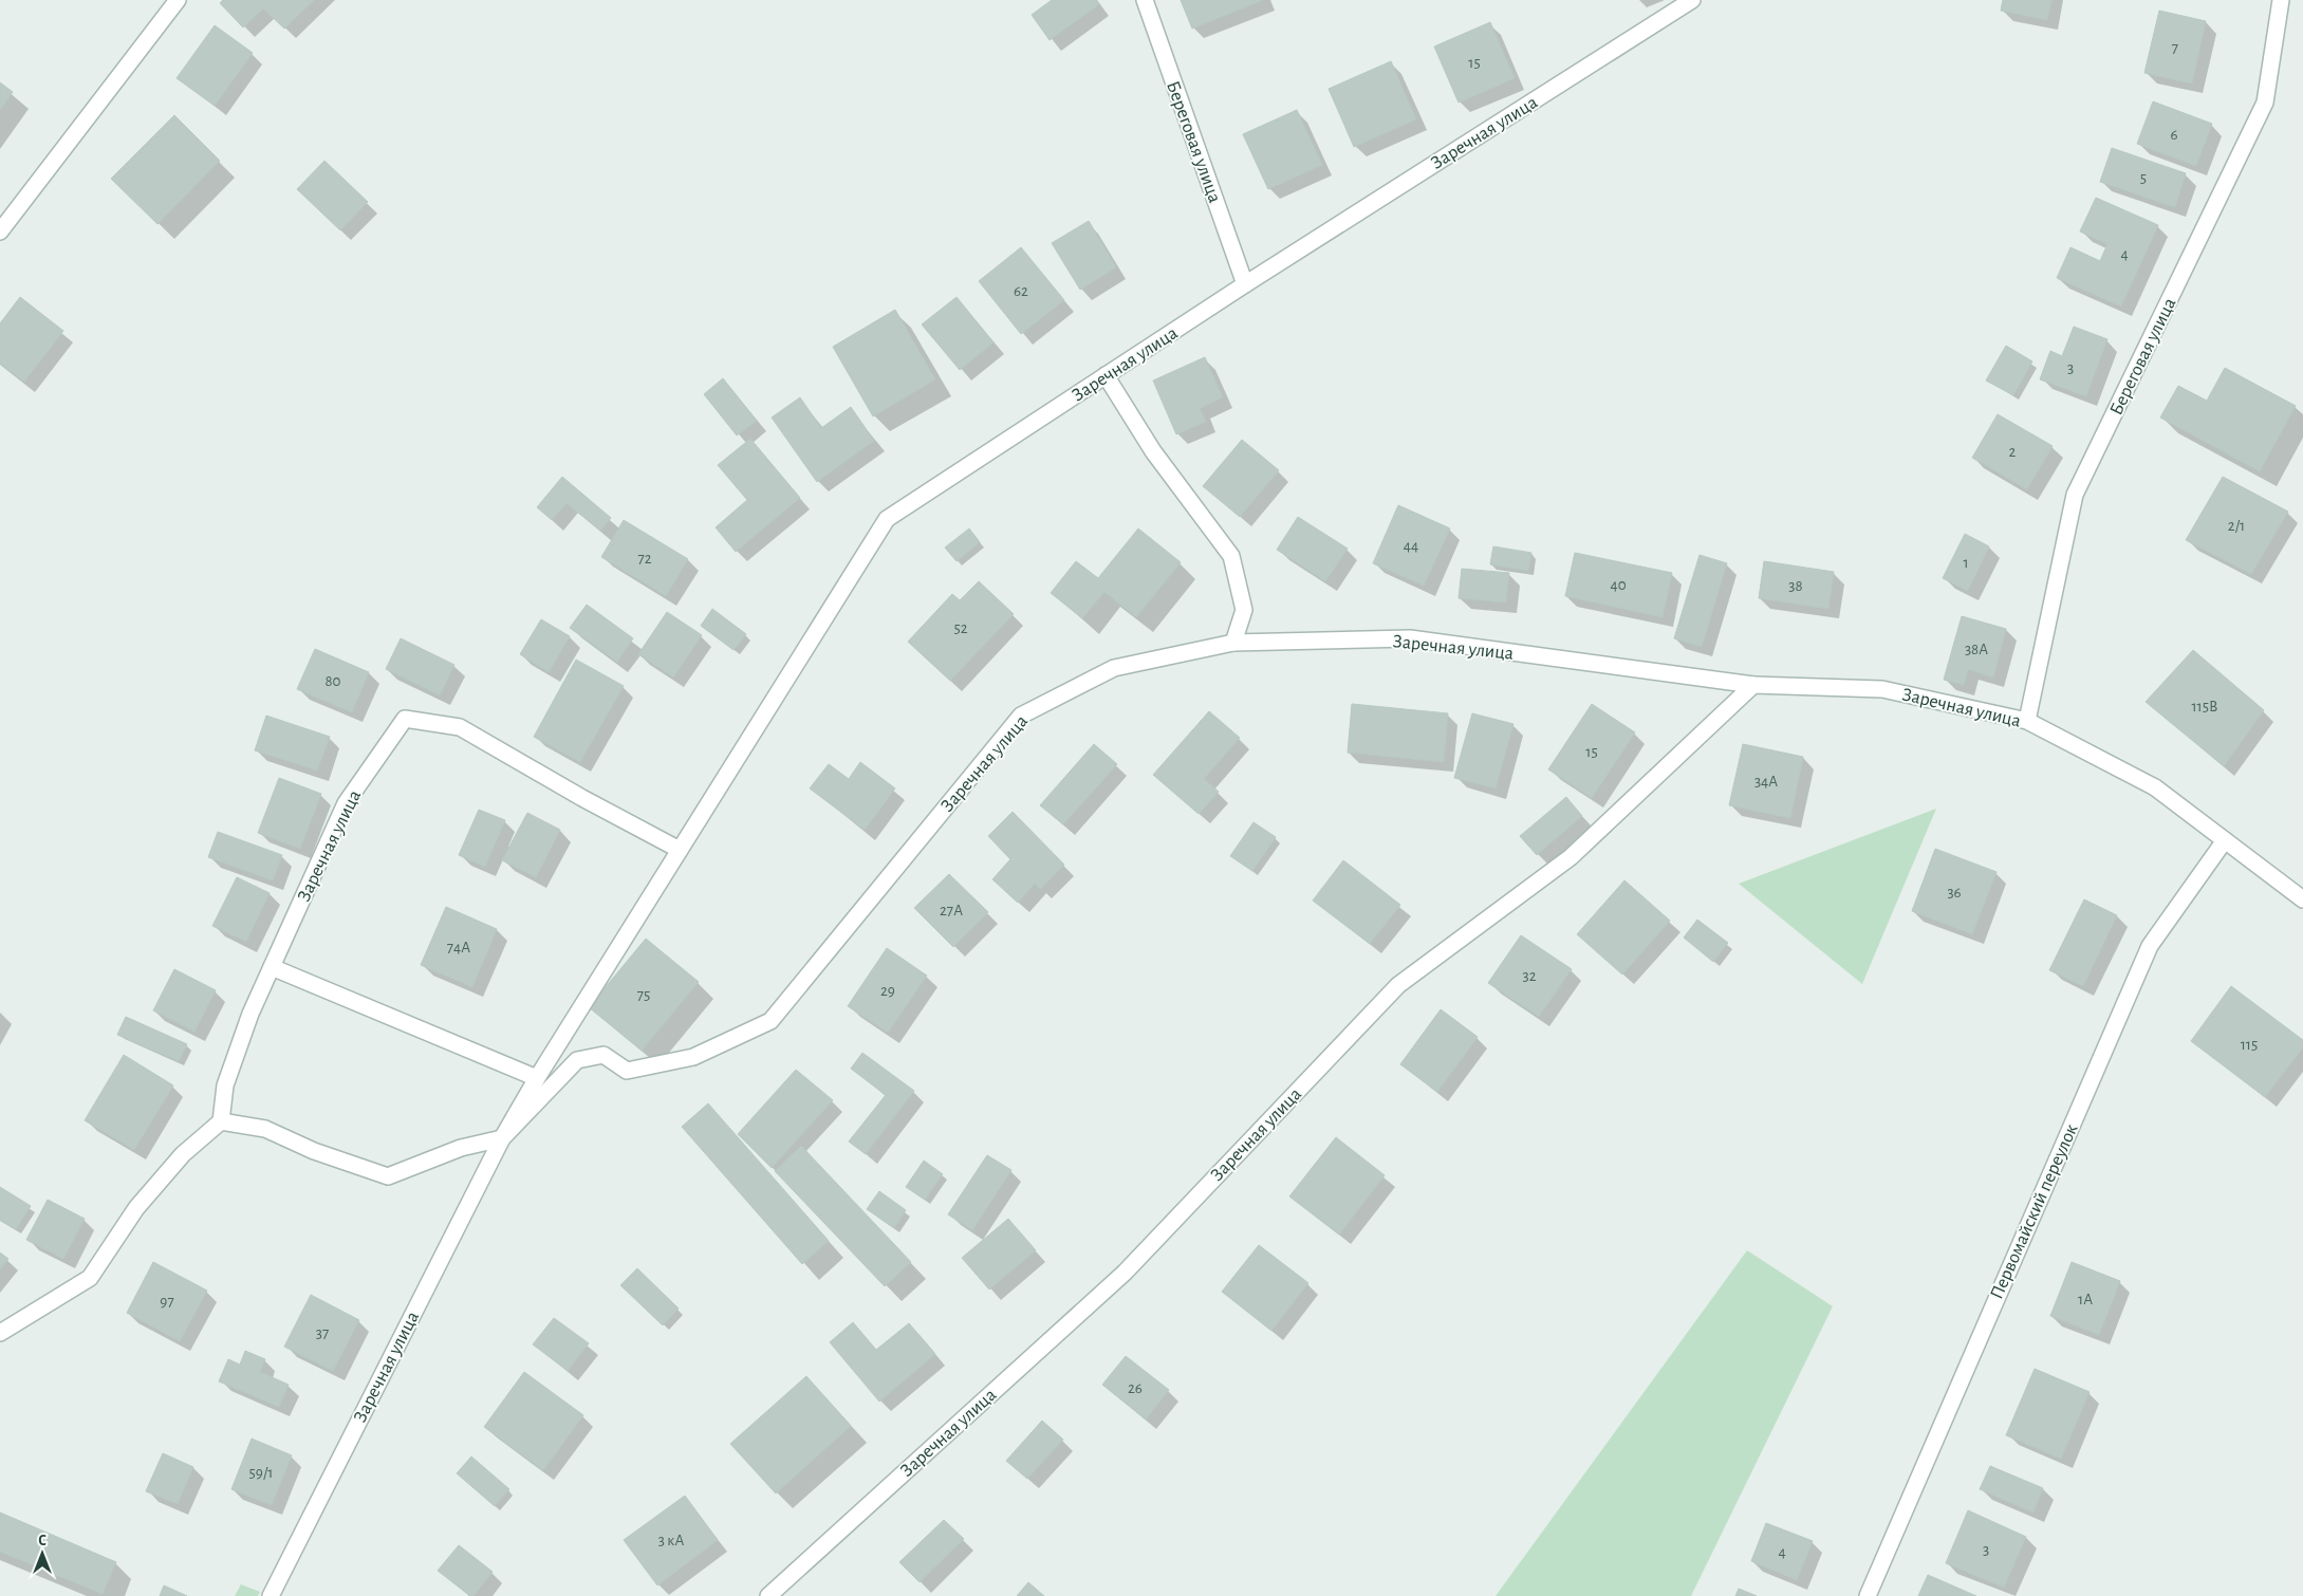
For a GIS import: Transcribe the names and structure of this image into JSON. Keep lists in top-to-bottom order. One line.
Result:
{"streets":{"street":["Заречная улица","Береговая улица","Первомайский переулок"]},"crossings":[["Заречная улица","Береговая улица"],["Заречная улица","Первомайский переулок"]],"house_numbers":["7","15","6","5","4","62","3","2","2/1","44","72","1","40","38","52","38А","80","115В","15","34А","36","27А","74А","32","29","75","115","1А","97","37","26","59/1","3 кА","3","4"],"north":"top"}
